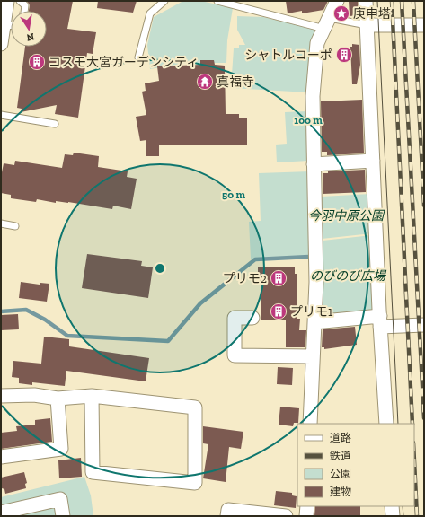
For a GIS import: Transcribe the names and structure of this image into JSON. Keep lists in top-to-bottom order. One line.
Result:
{"parks":["今羽中原公園","のびのび広場"],"places":{"place":["庚申塔"],"building":["シャトルコーポ","コスモ大宮ガーデンシティ","プリモ2","プリモ1"],"temple":["真福寺"]},"legend":["道路","鉄道","公園","建物"],"north":"bottom","rings":["100 m","50 m"]}
